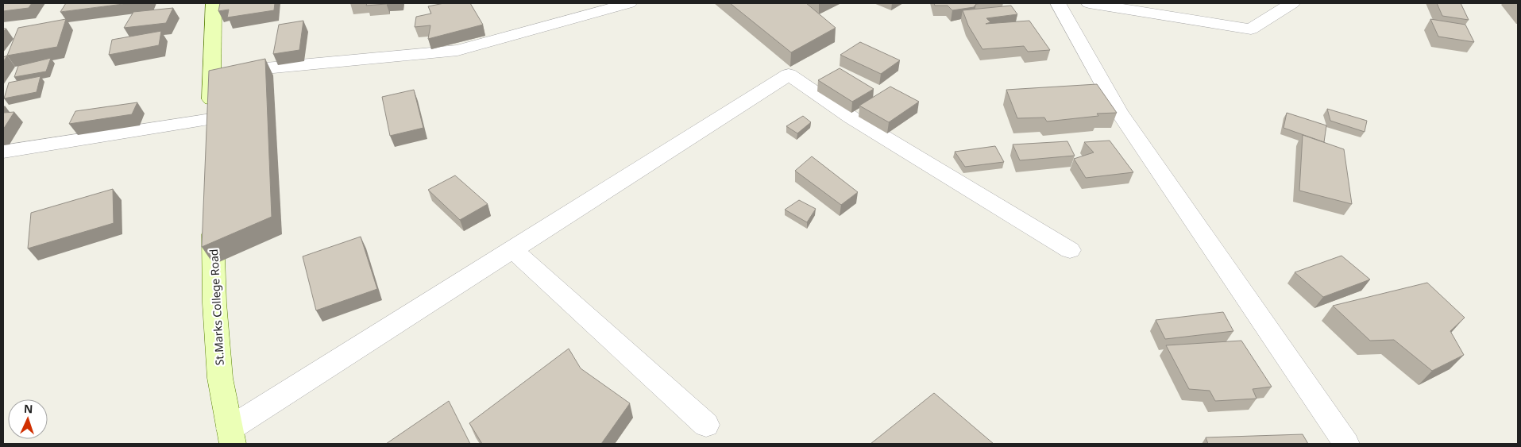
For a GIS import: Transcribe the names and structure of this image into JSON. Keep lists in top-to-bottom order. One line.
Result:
{"streets":{"main road":["St.Marks College Road"]},"north":"top"}
